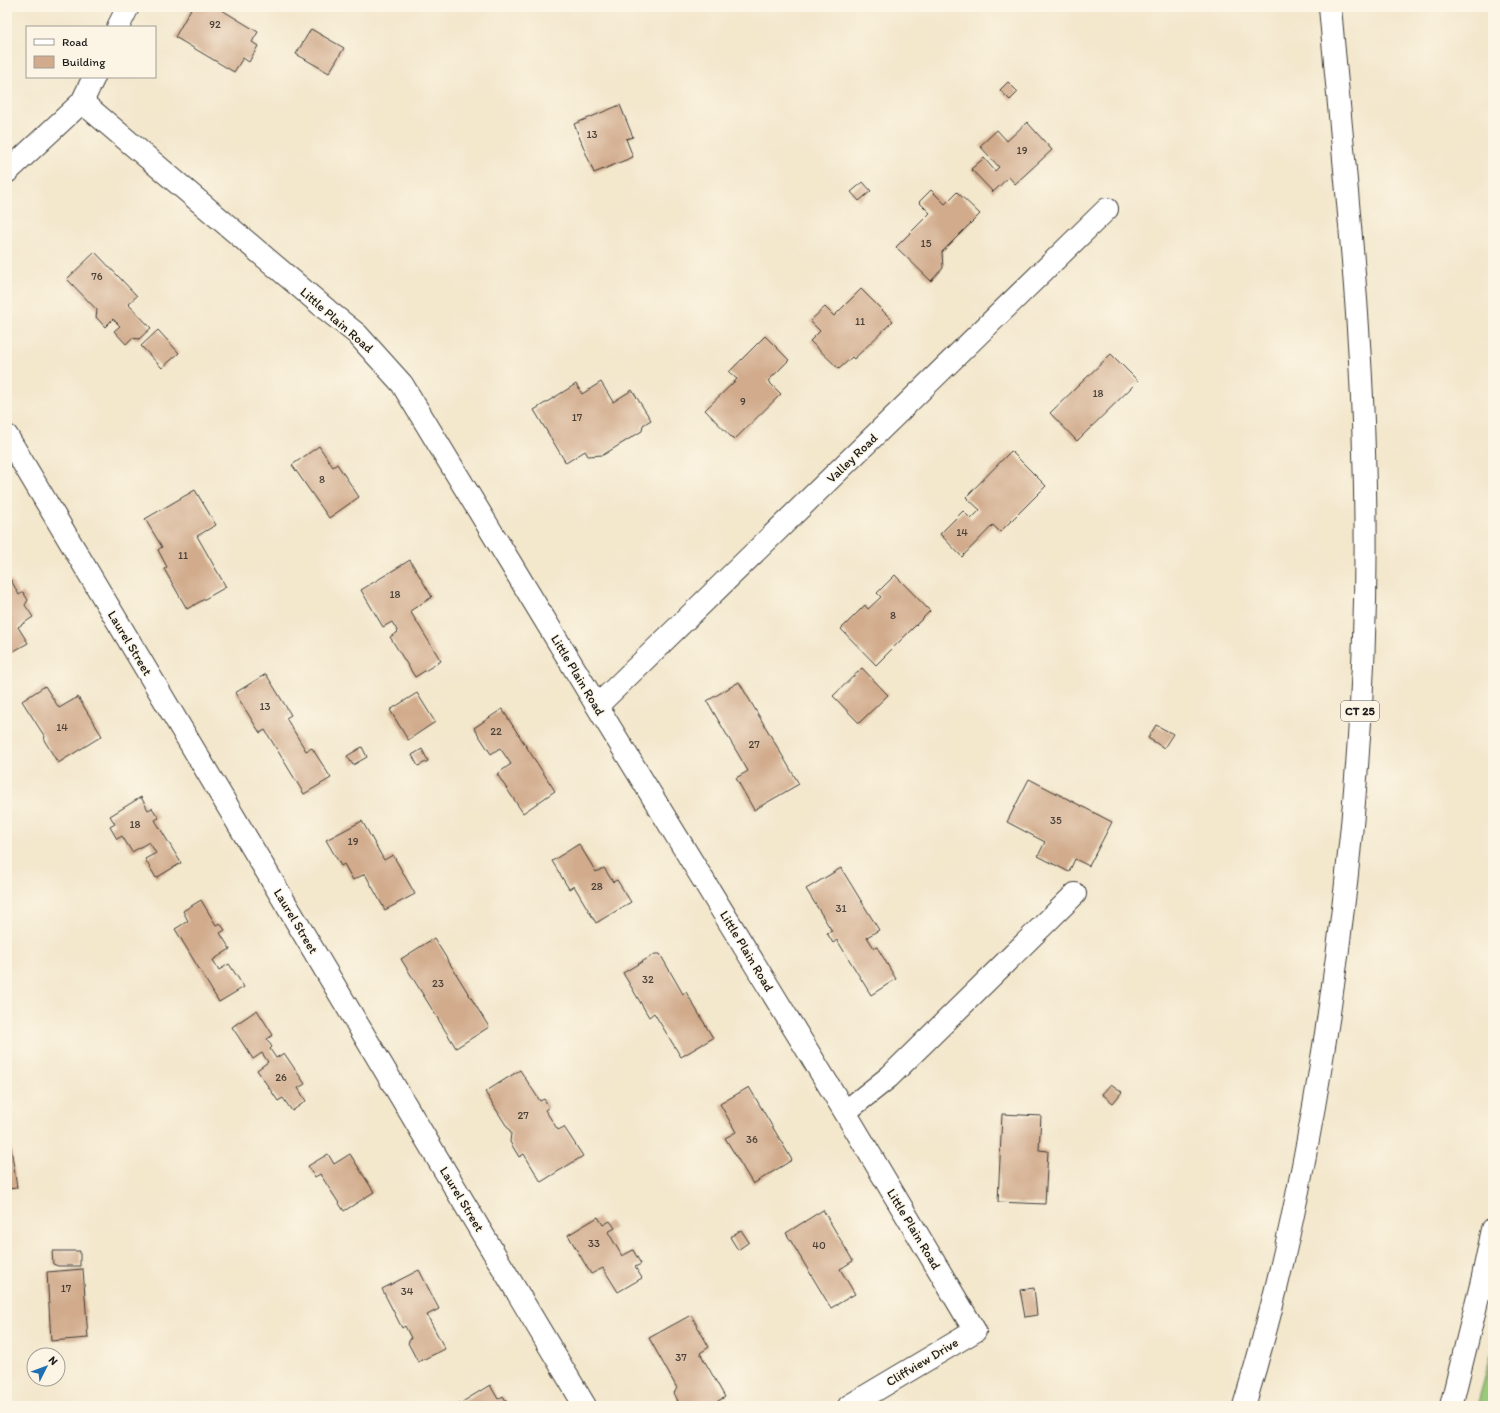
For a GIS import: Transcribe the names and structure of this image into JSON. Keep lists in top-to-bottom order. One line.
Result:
{"streets":{"main road":["Little Plain Road","Valley Road","Laurel Street","CT 25","Cliffview Drive"]},"crossings":[["Little Plain Road","Valley Road"],["Little Plain Road","Cliffview Drive"]],"house_numbers":["92","13","19","15","76","11","18","9","17","8","14","11","18","8","13","14","22","27","35","18","19","28","31","32","23","26","27","36","33","40","17","34","37"],"legend":["Road","Building"],"north":"top right"}
